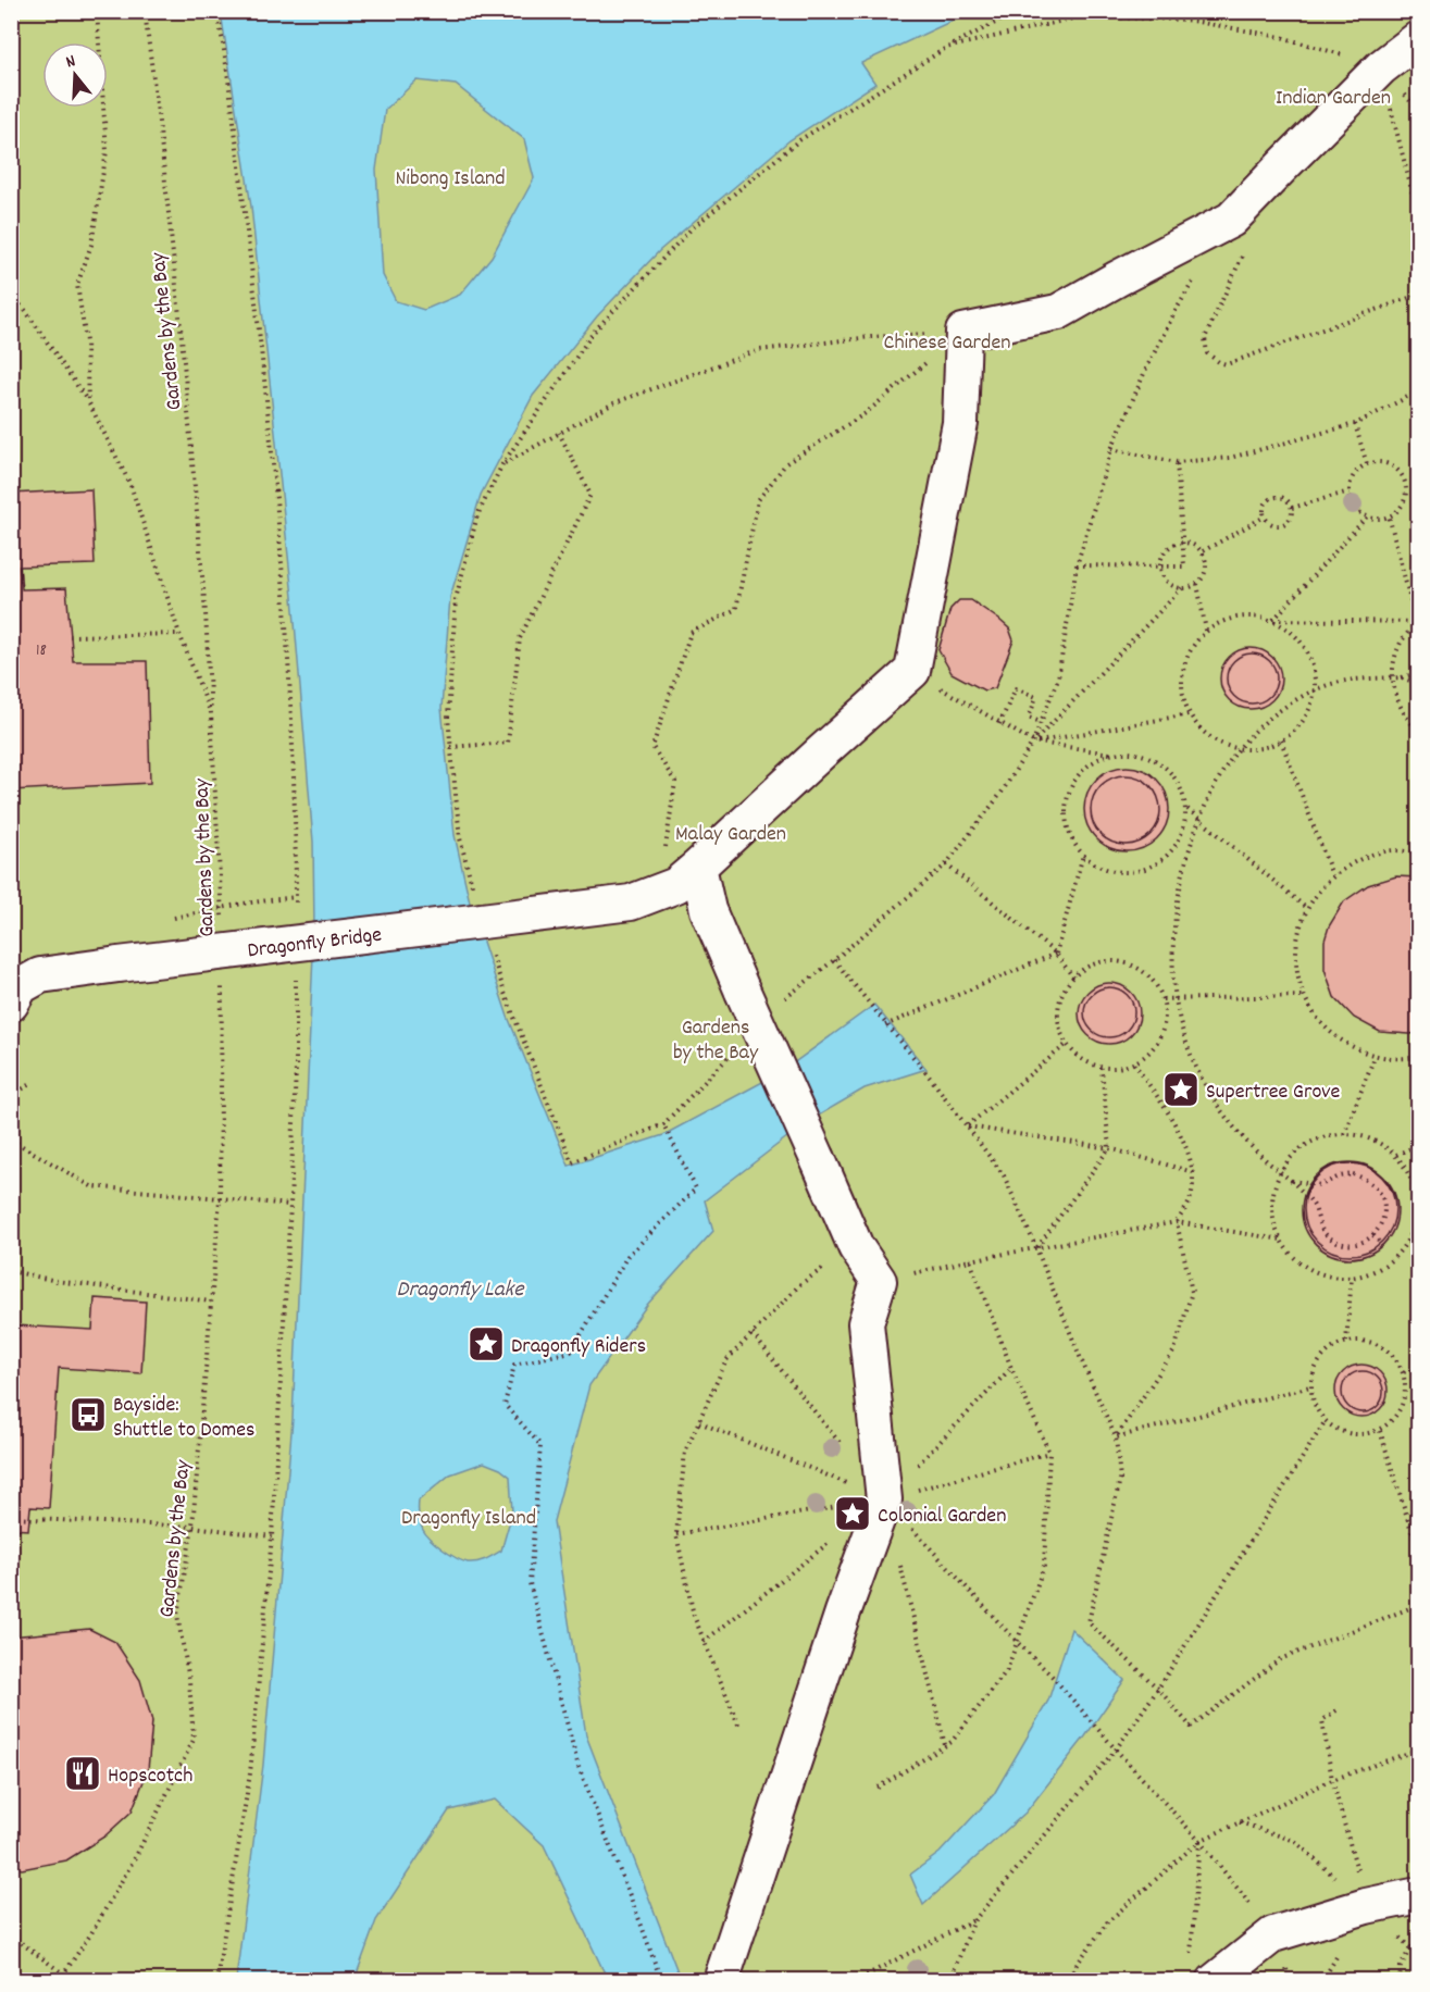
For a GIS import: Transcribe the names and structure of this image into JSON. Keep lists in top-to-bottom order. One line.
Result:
{"streets":{"street":["Dragonfly Bridge"],"path":["Gardens by the Bay"]},"water":["Dragonfly Lake"],"parks":["Indian Garden","Nibong Island","Chinese Garden","Malay Garden","Gardens by the Bay","Dragonfly Island"],"places":{"place":["Supertree Grove","Dragonfly Riders","Colonial Garden"],"bus stop":["Bayside: Shuttle to Domes"],"restaurant":["Hopscotch"]},"house_numbers":["18"],"north":"top"}
